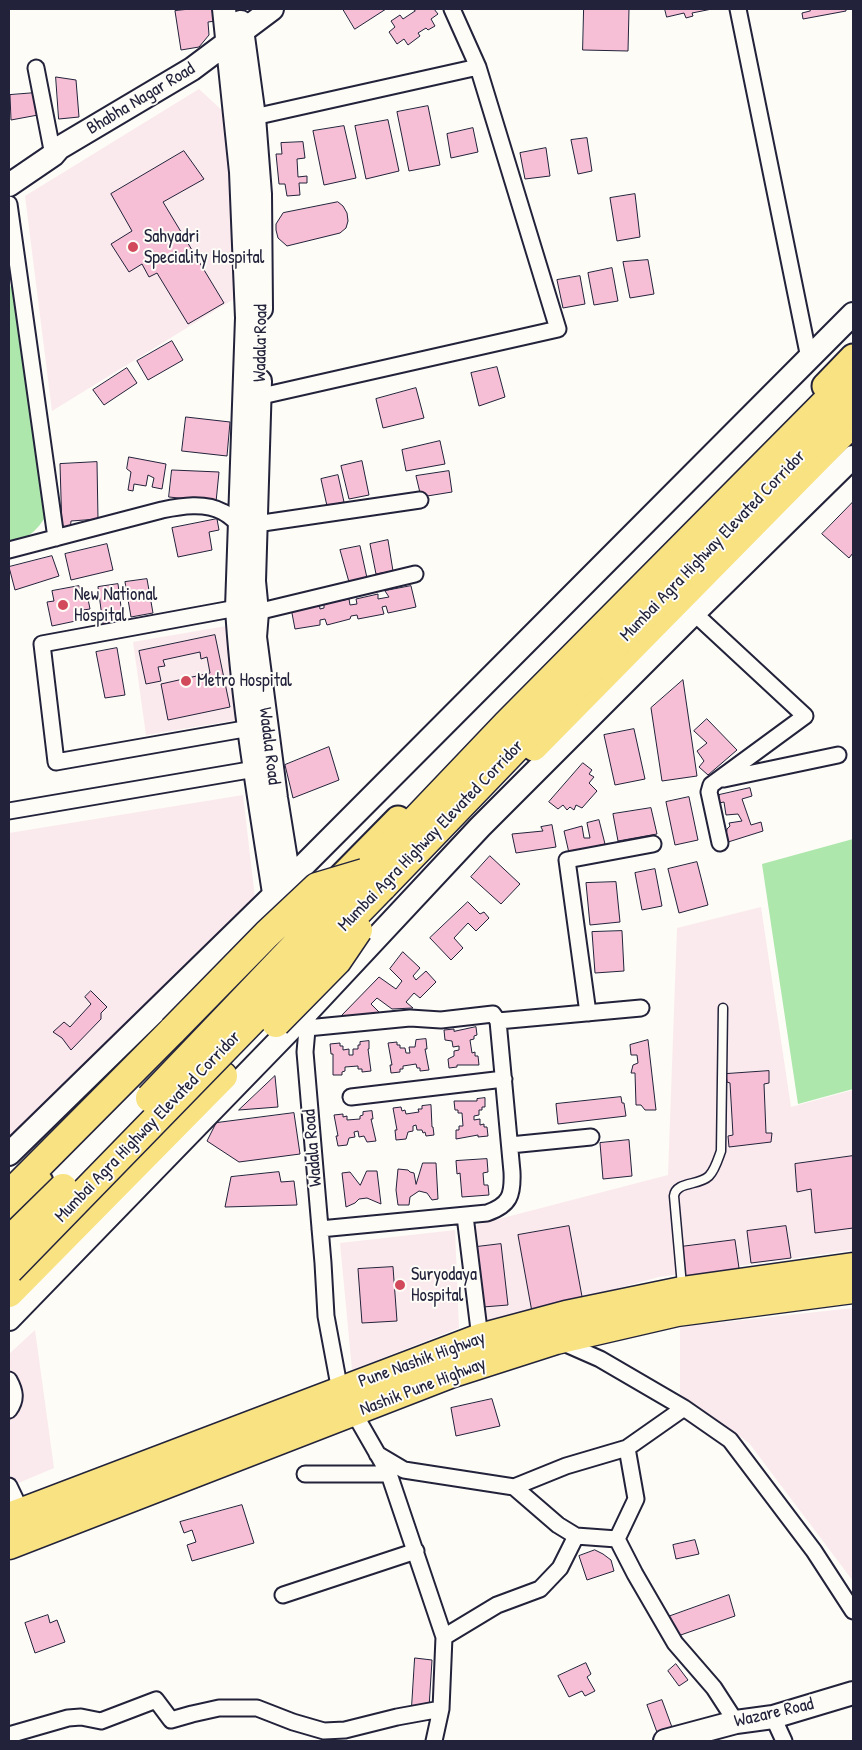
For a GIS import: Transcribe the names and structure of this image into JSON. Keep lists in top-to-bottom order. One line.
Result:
{"streets":{"highway":["Mumbai Agra Highway Elevated Corridor","Pune Nashik Highway","Nashik Pune Highway"],"street":["Bhabha Nagar Road","Wadala Road","Wazare Road"]},"crossings":[["Bhabha Nagar Road","Wadala Road"],["Wadala Road","Pune Nashik Highway"],["Wadala Road","Nashik Pune Highway"],["Pune Nashik Highway","Nashik Pune Highway"]],"places":["Sahyadri Speciality Hospital","New National Hospital","Metro Hospital","Suryodaya Hospital"]}
